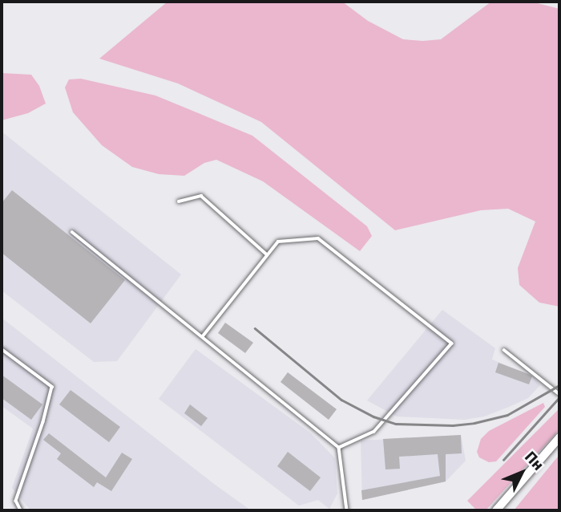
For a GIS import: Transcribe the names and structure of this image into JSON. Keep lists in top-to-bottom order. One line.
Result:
{"north":"top right"}
